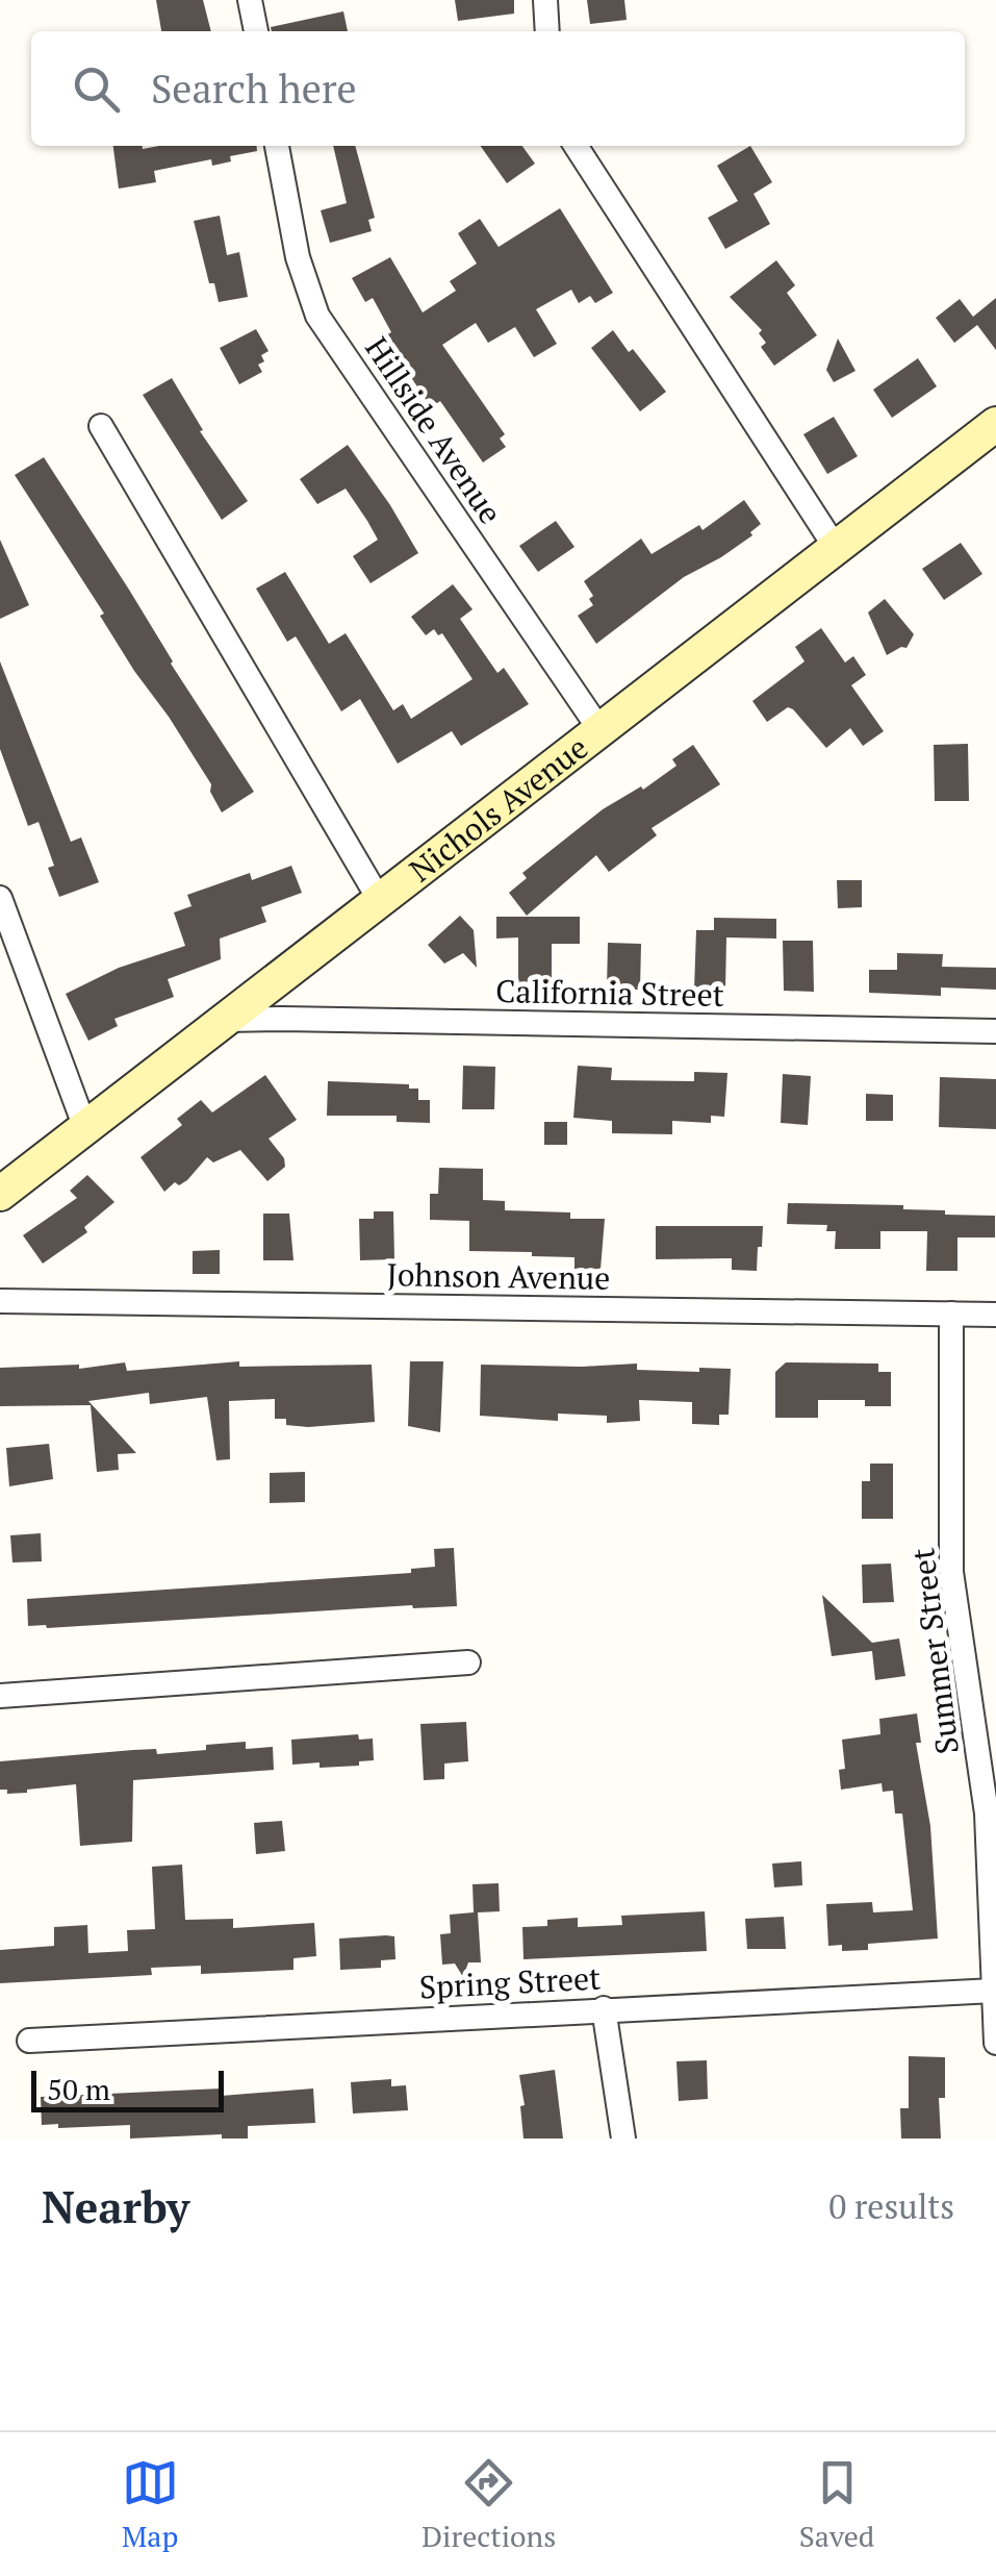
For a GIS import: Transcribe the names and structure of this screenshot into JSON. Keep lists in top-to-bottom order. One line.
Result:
{"streets":{"main road":["Nichols Avenue"],"street":["Hillside Avenue","California Street","Johnson Avenue","Summer Street","Spring Street"]},"crossings":[["Hillside Avenue","Nichols Avenue"],["Nichols Avenue","California Street"],["Johnson Avenue","Summer Street"],["Summer Street","Spring Street"]],"scale_bar":"50 m","page":{"search":"Search here","scale":"50 m","heading":["Nearby","0 results"],"nav":["Map","Directions","Saved"]}}
